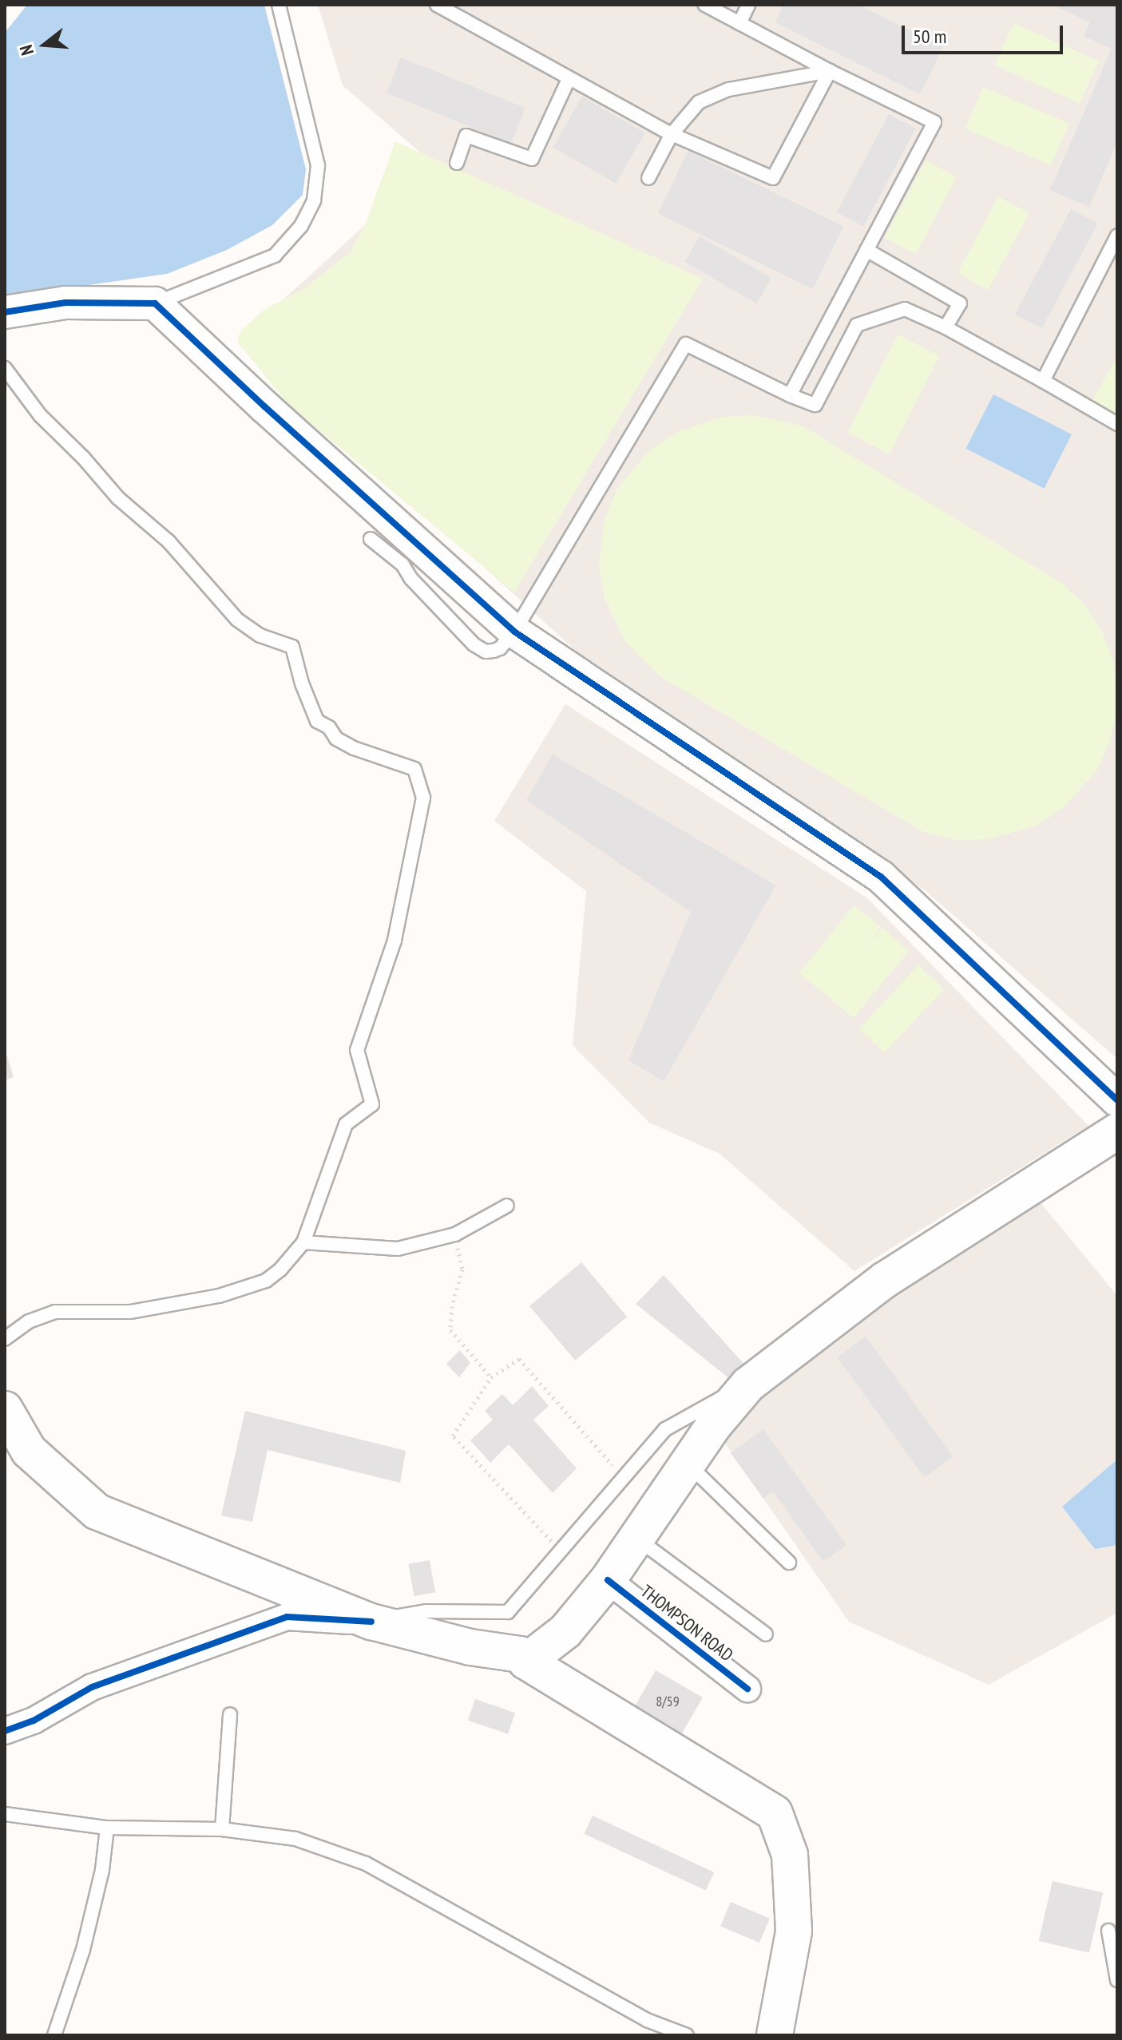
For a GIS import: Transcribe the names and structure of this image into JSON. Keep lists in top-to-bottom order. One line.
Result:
{"streets":{"street":["THOMPSON ROAD"]},"house_numbers":["8/59"],"scale_bar":"50 m","north":"left"}
